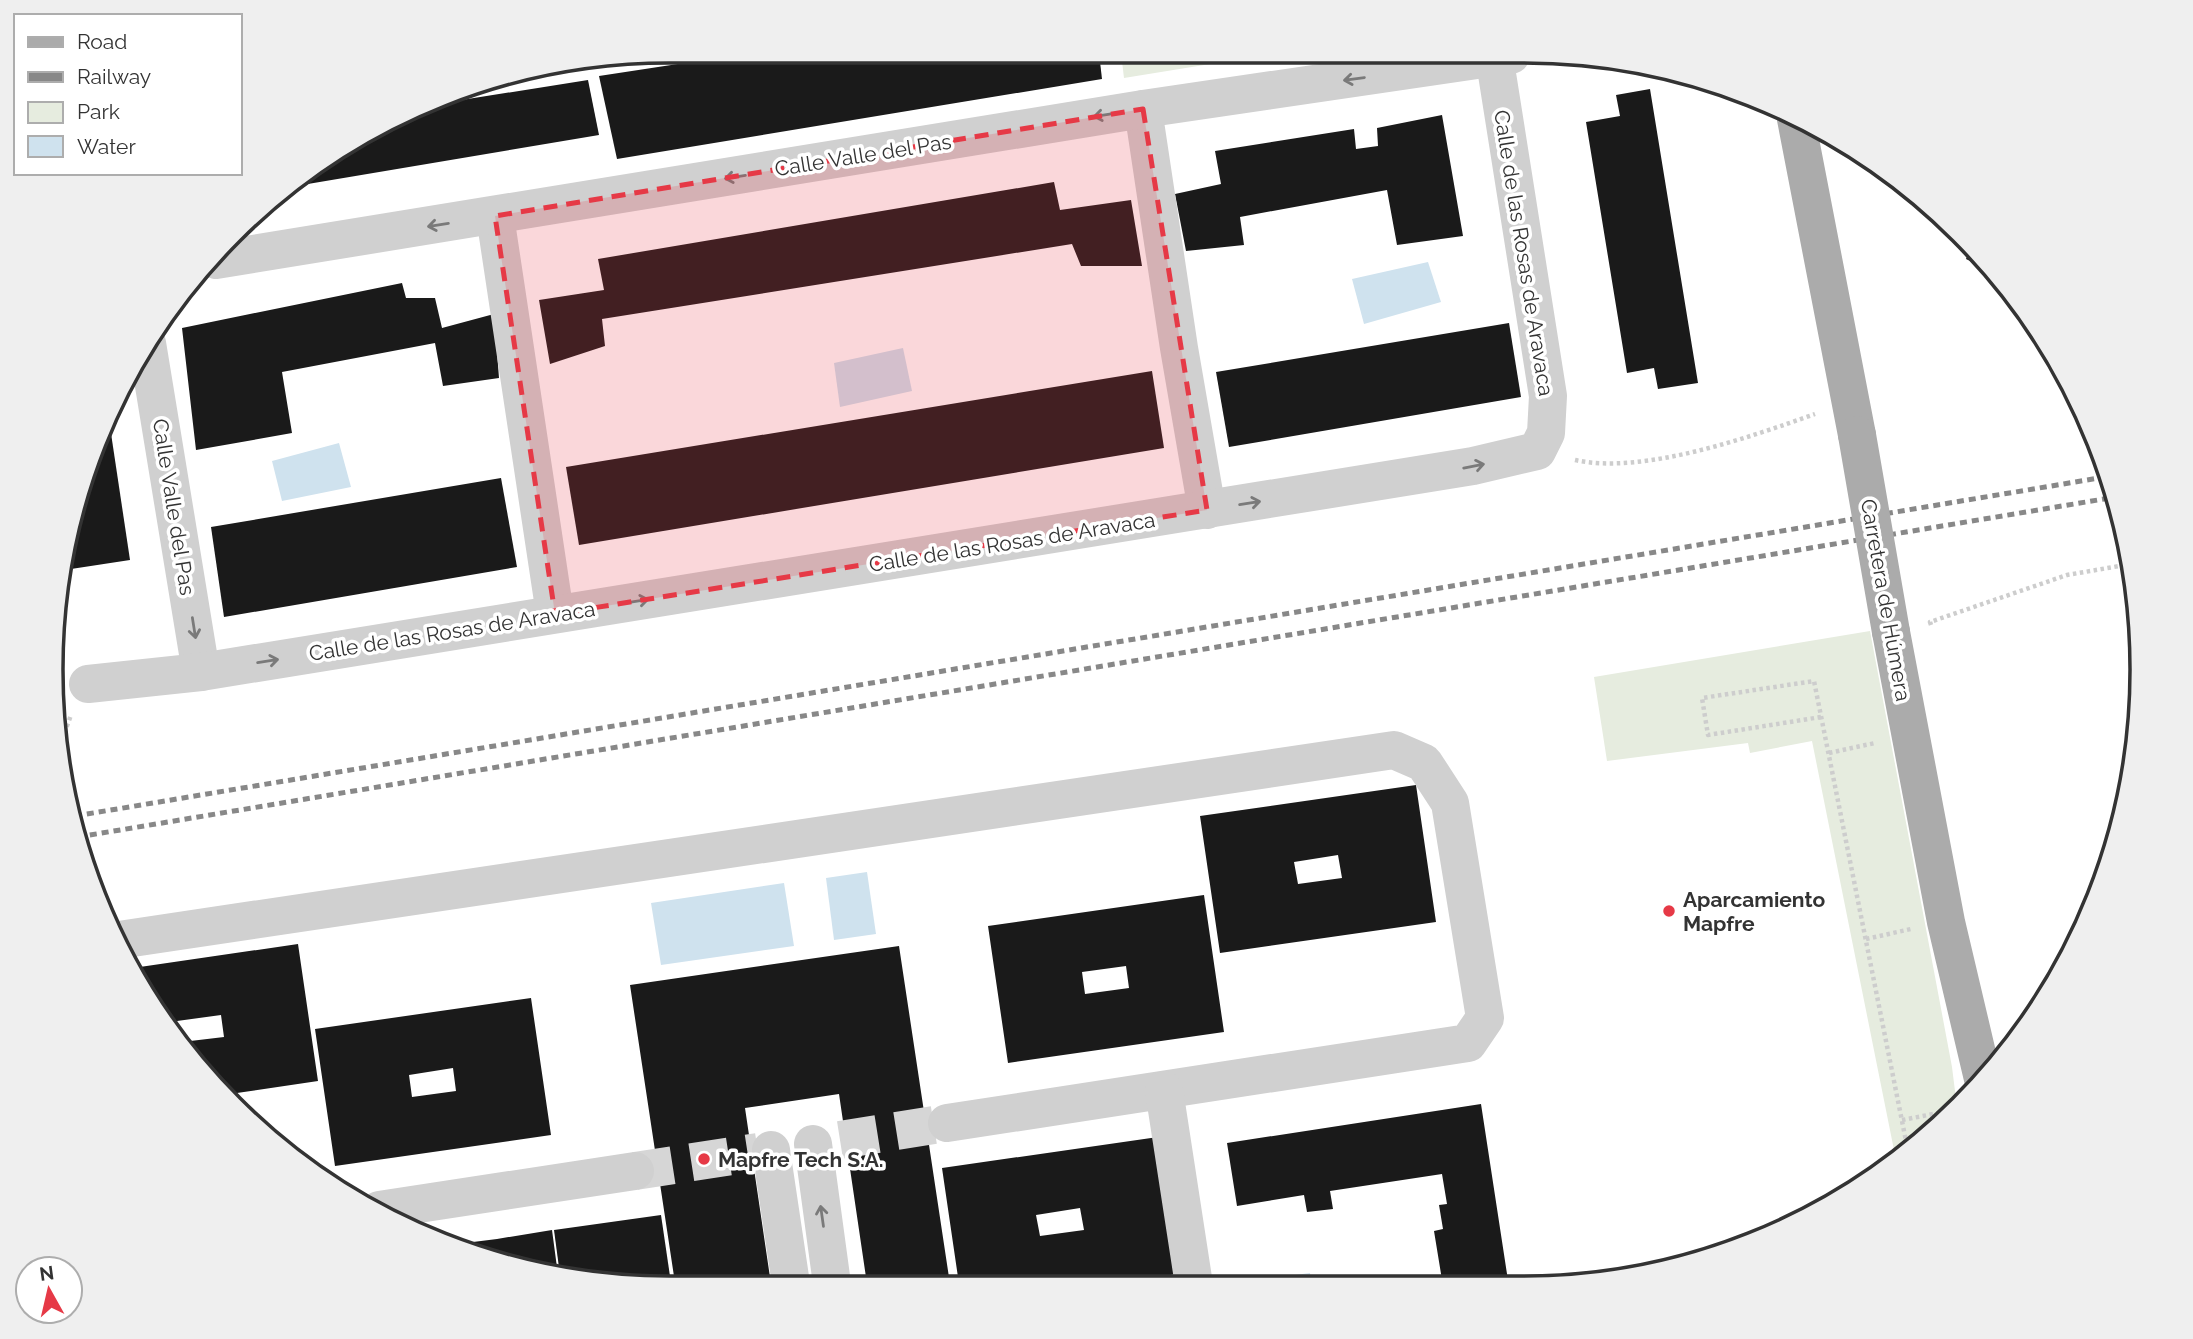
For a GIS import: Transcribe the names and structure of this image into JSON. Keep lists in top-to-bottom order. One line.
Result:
{"streets":{"main road":["Carretera de Húmera"],"street":["Calle Valle del Pas","Calle de las Rosas de Aravaca"]},"crossings":[["Calle Valle del Pas","Calle de las Rosas de Aravaca"]],"one_way":["Calle Valle del Pas","Calle de las Rosas de Aravaca"],"places":["Aparcamiento Mapfre","Mapfre Tech S.A."],"legend":["Road","Railway","Park","Water"],"north":"top"}
